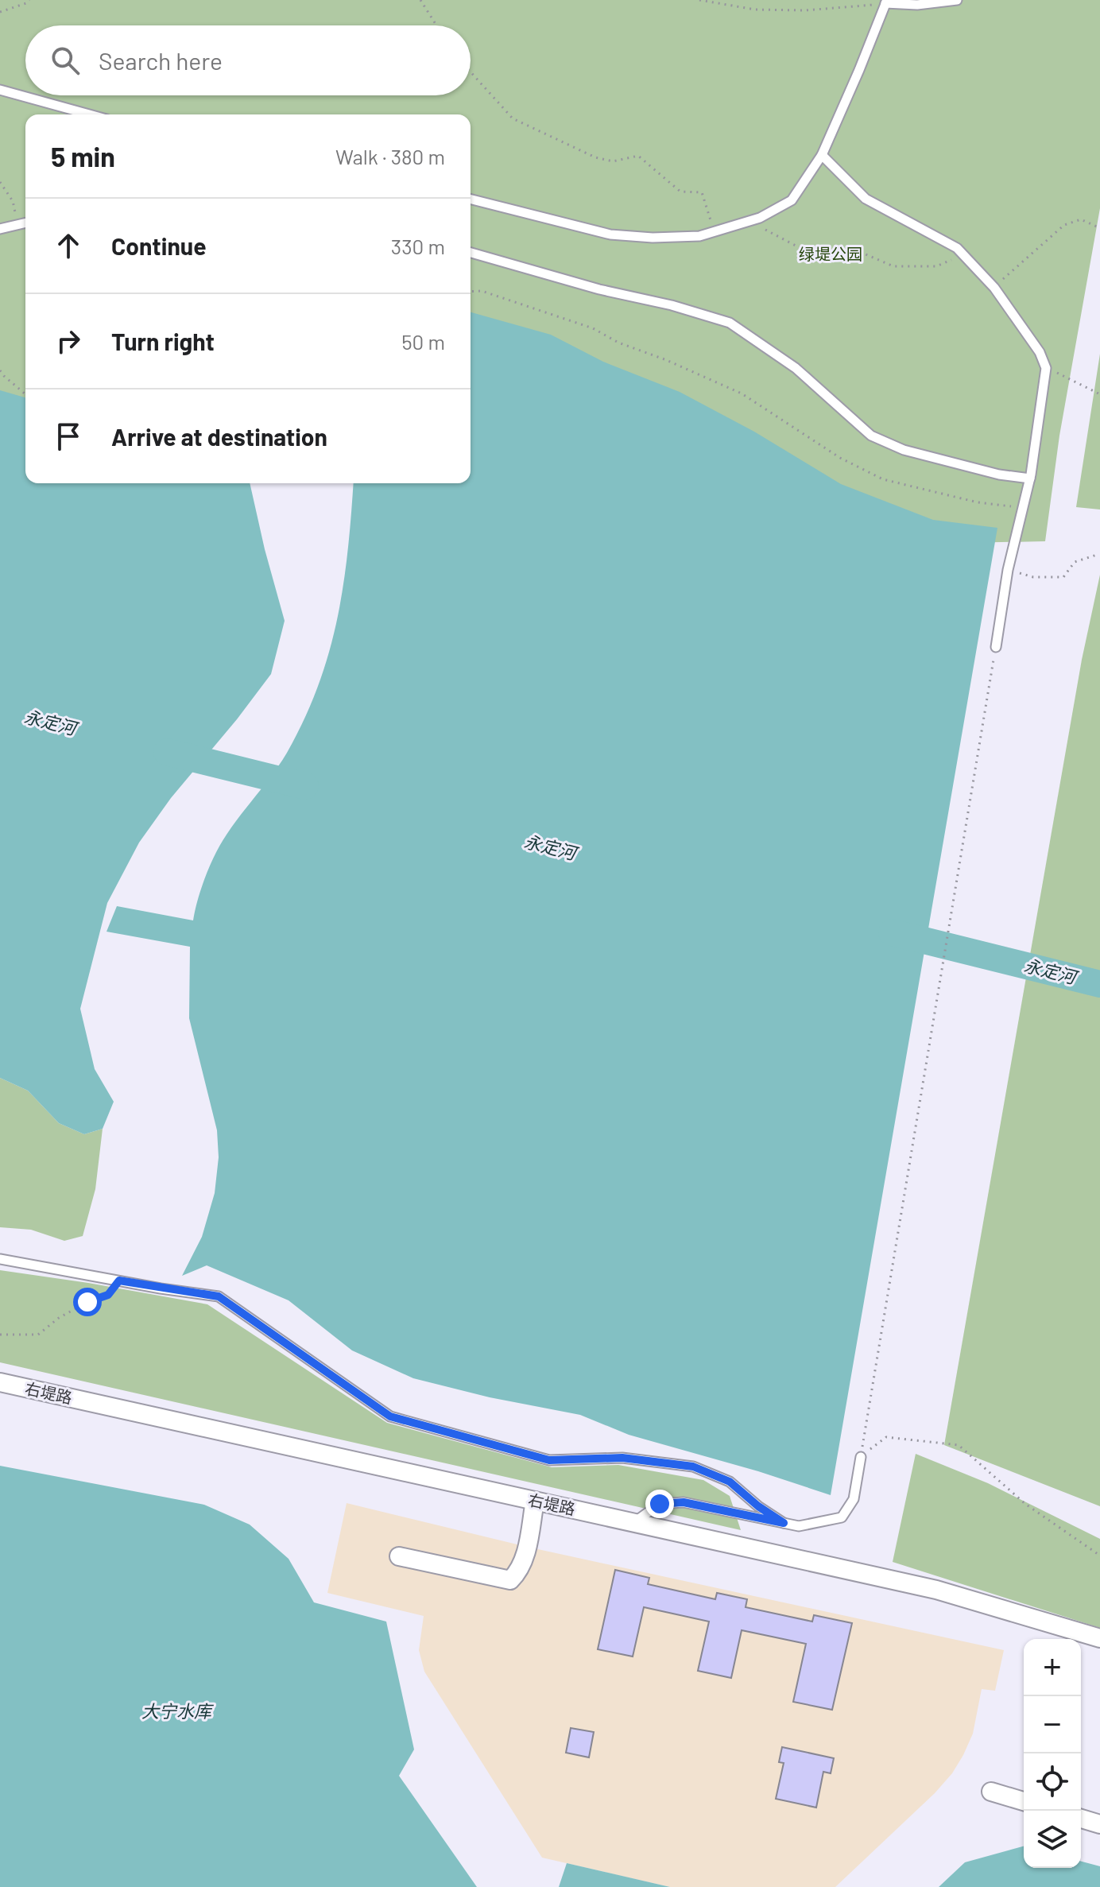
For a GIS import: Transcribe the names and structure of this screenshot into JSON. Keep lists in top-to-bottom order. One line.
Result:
{"streets":{"street":["右堤路"]},"water":["永定河","大宁水库"],"parks":["绿堤公园"],"page":{"search":"Search here","heading":["5 min","Walk · 380 m"],"list":[["Continue","330 m"],["Turn right","50 m"],"Arrive at destination"],"map_buttons":["+","−"]}}
